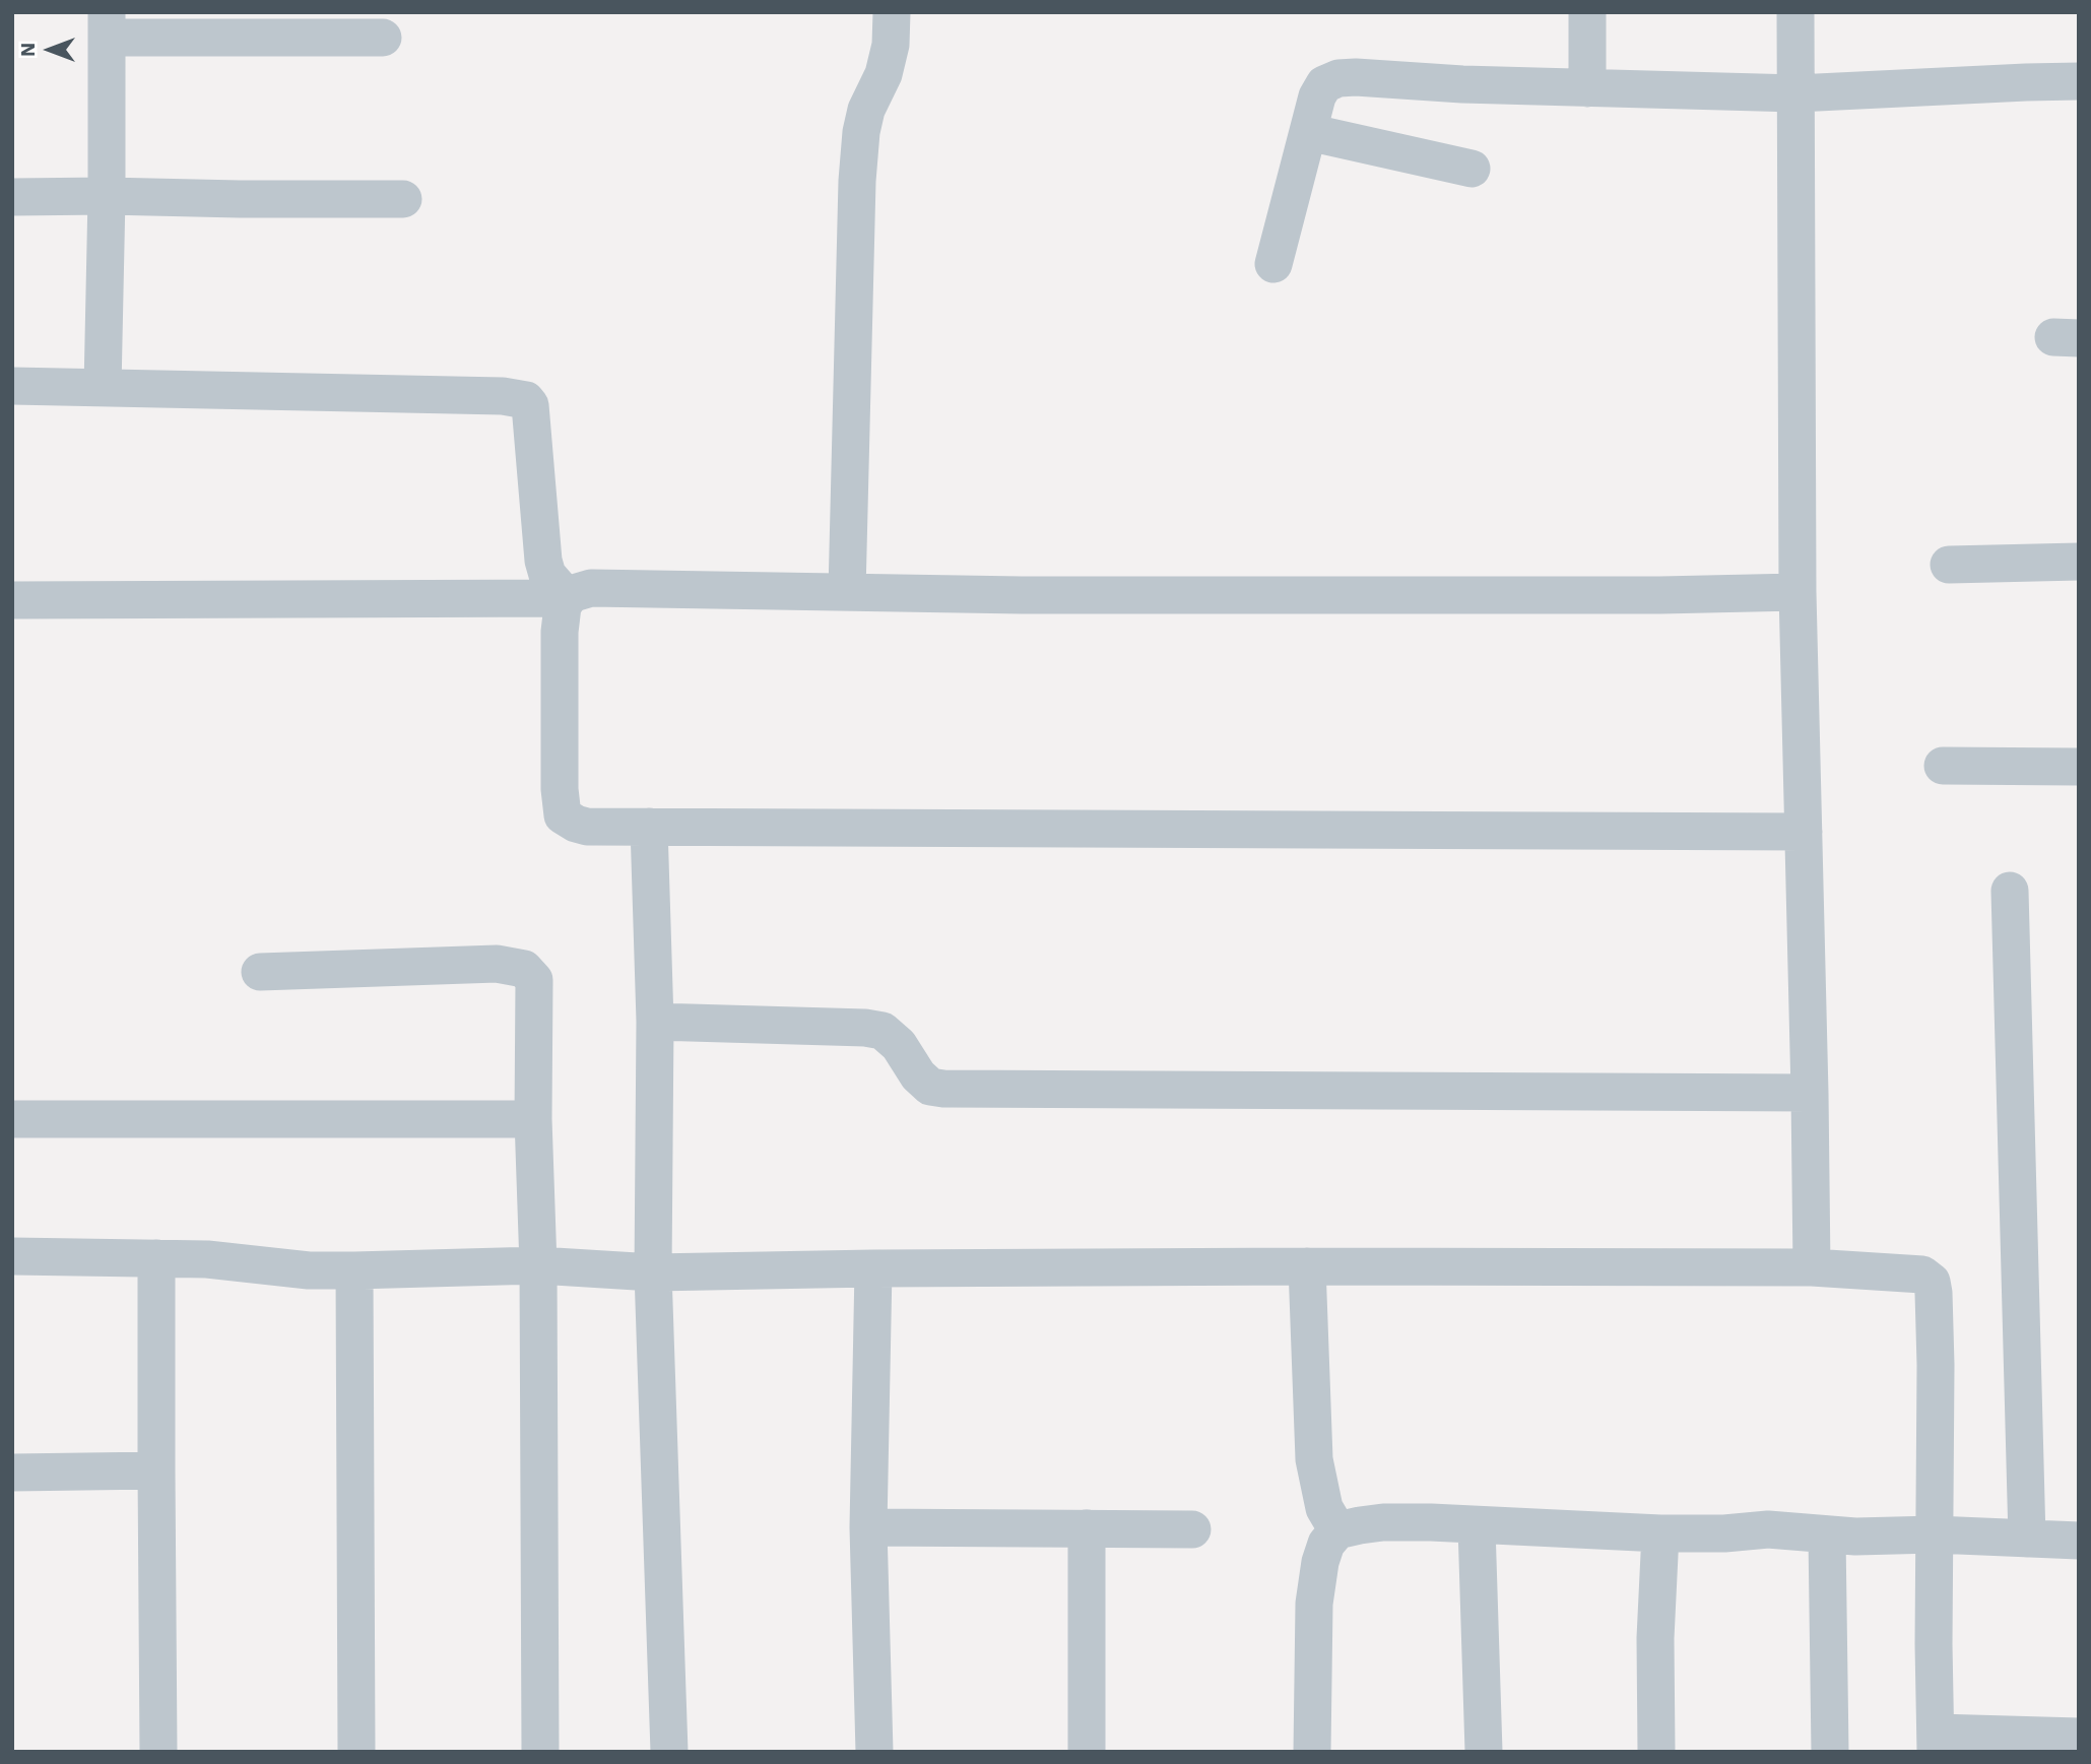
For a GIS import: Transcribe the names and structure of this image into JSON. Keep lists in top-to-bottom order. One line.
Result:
{"north":"left"}
